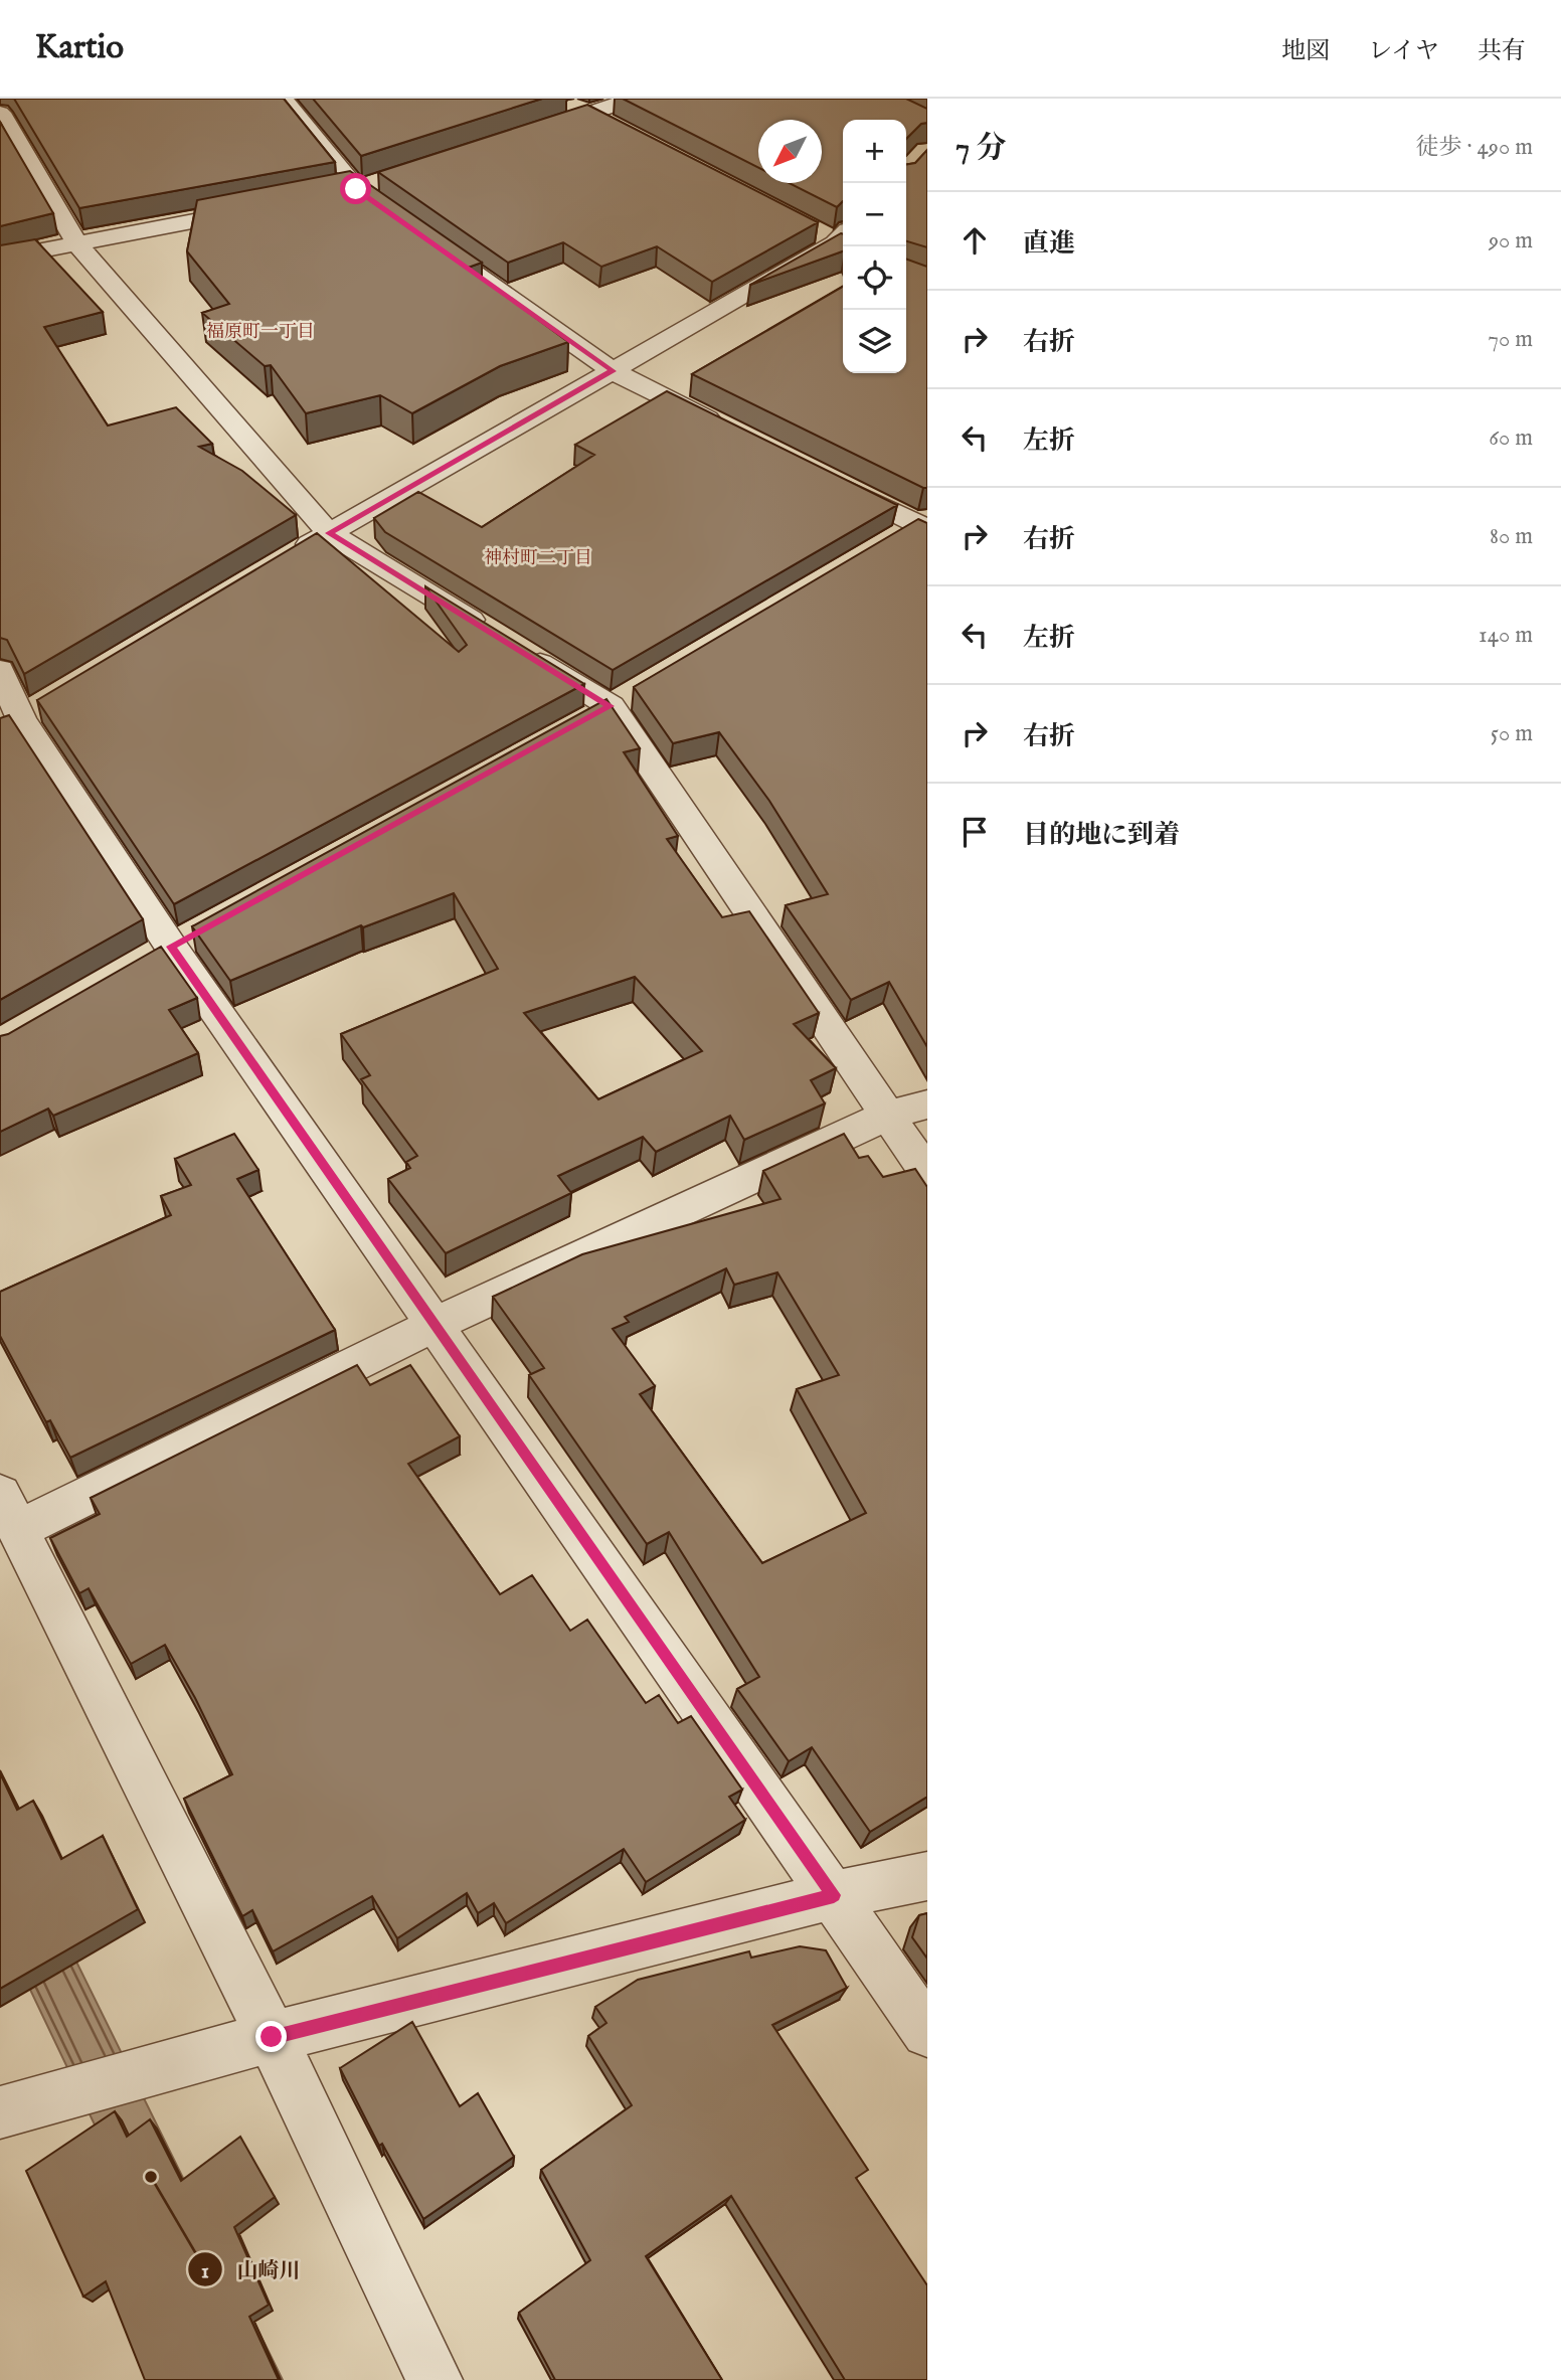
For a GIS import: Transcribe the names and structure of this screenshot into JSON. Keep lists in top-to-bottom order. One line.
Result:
{"districts":["福原町一丁目","神村町二丁目"],"places":["山崎川"],"north":"bottom left","page":{"header":"Kartio","nav":["地図","レイヤ","共有"],"heading":["7 分","徒歩 · 490 m"],"map_buttons":["+","−"],"list":[["直進","90 m"],["右折","70 m"],["左折","60 m"],["右折","80 m"],["左折","140 m"],["右折","50 m"],"目的地に到着"]}}
